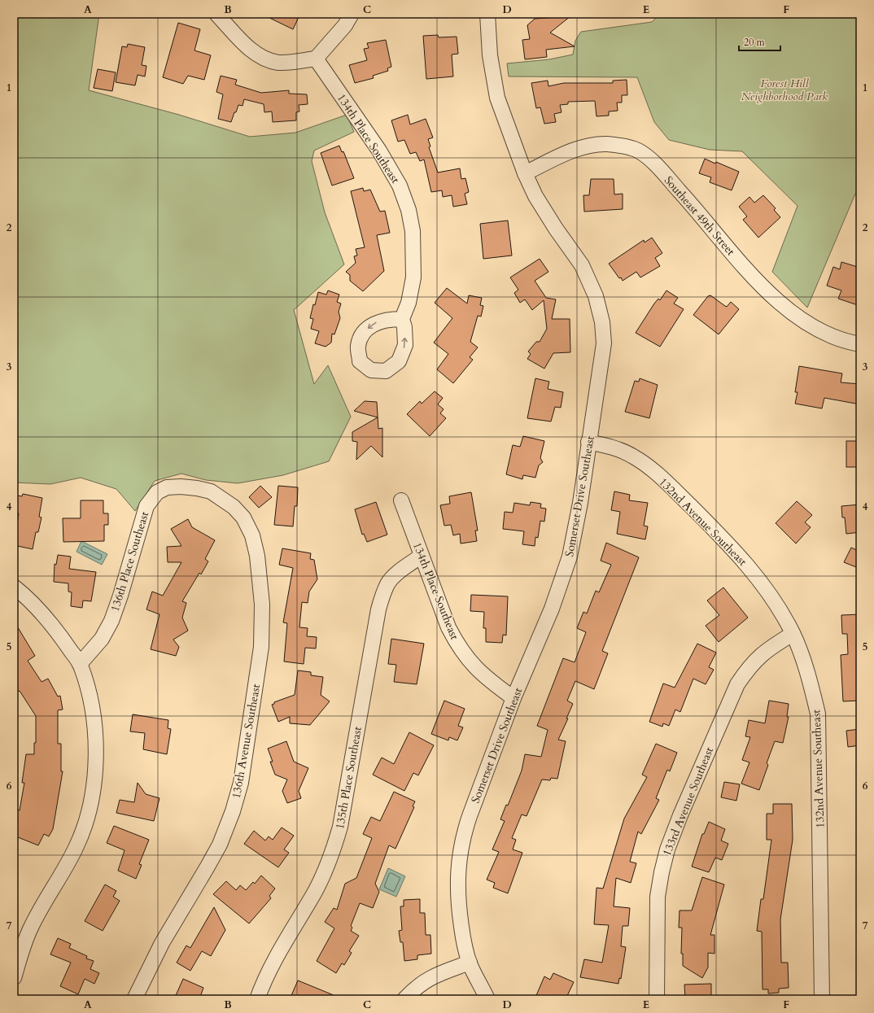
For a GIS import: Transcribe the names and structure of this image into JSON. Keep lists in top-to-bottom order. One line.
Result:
{"streets":{"street":["134th Place Southeast","Southeast 49th Street","Somerset Drive Southeast","132nd Avenue Southeast","136th Place Southeast","136th Avenue Southeast","135th Place Southeast","133rd Avenue Southeast"]},"crossings":[["134th Place Southeast","Somerset Drive Southeast"],["134th Place Southeast","135th Place Southeast"],["Southeast 49th Street","Somerset Drive Southeast"],["Somerset Drive Southeast","132nd Avenue Southeast"],["132nd Avenue Southeast","133rd Avenue Southeast"],["136th Place Southeast","136th Avenue Southeast"]],"parks":["Forest Hill Neighborhood Park"],"scale_bar":"20 m","grid":{"columns":["A","B","C","D","E","F"],"rows":["1","2","3","4","5","6","7"]}}
